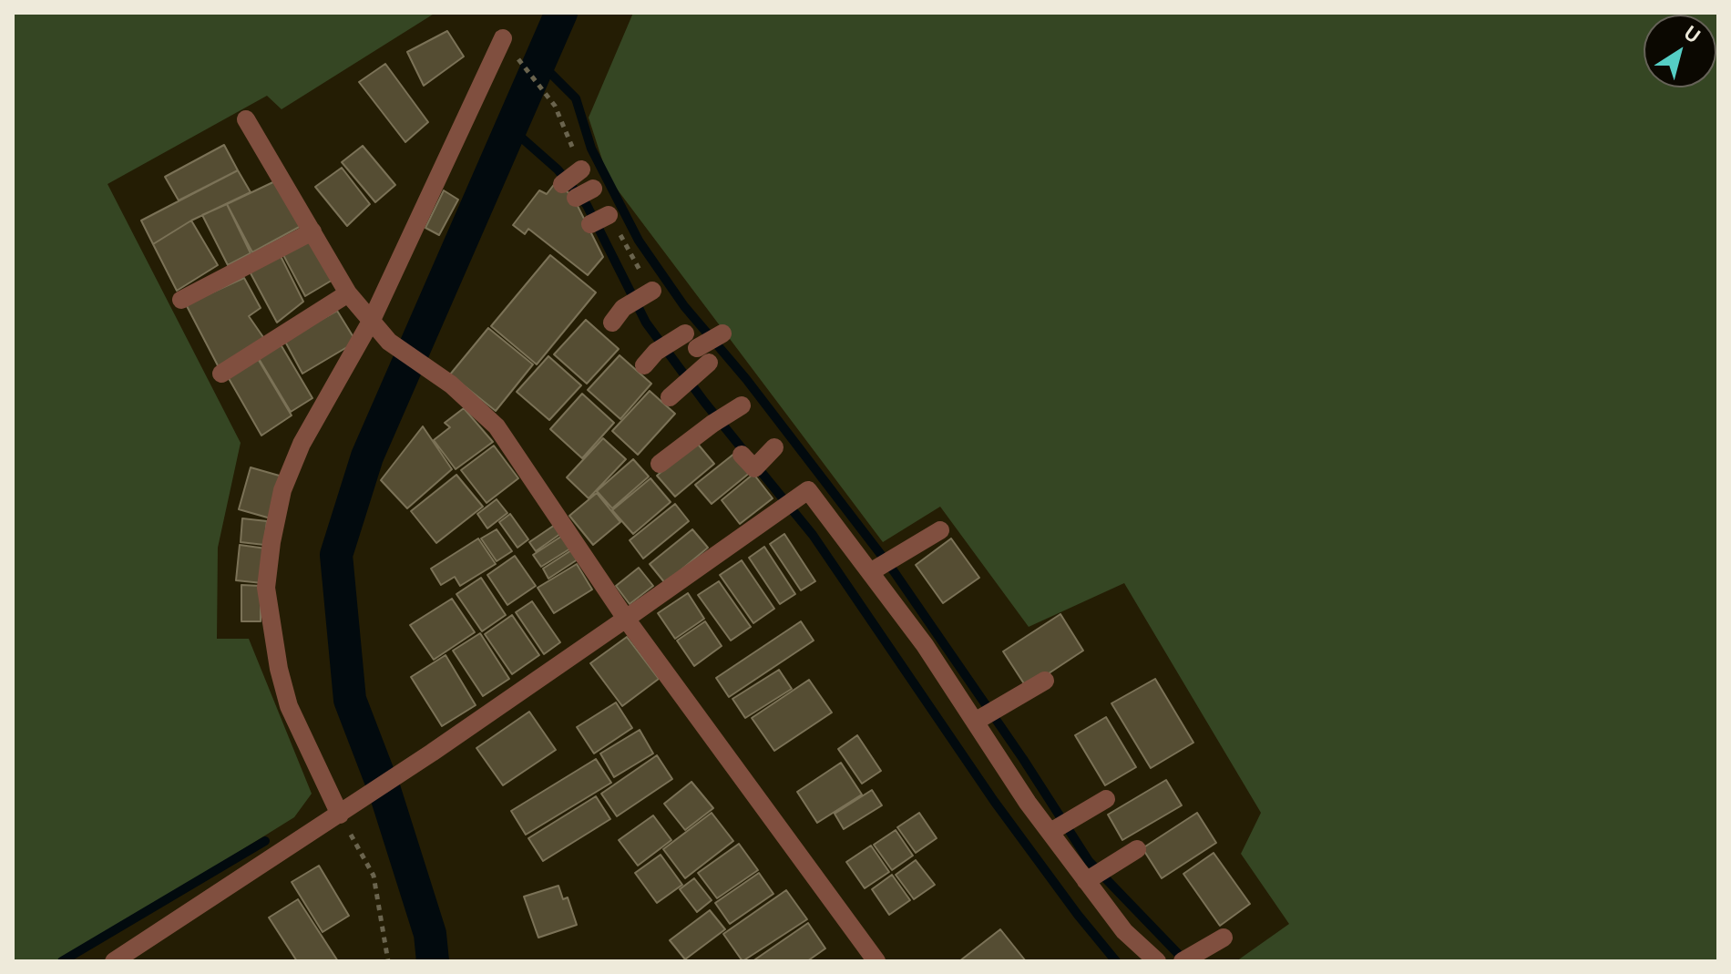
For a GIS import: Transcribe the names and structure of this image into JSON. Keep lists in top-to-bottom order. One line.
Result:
{"north":"top right"}
